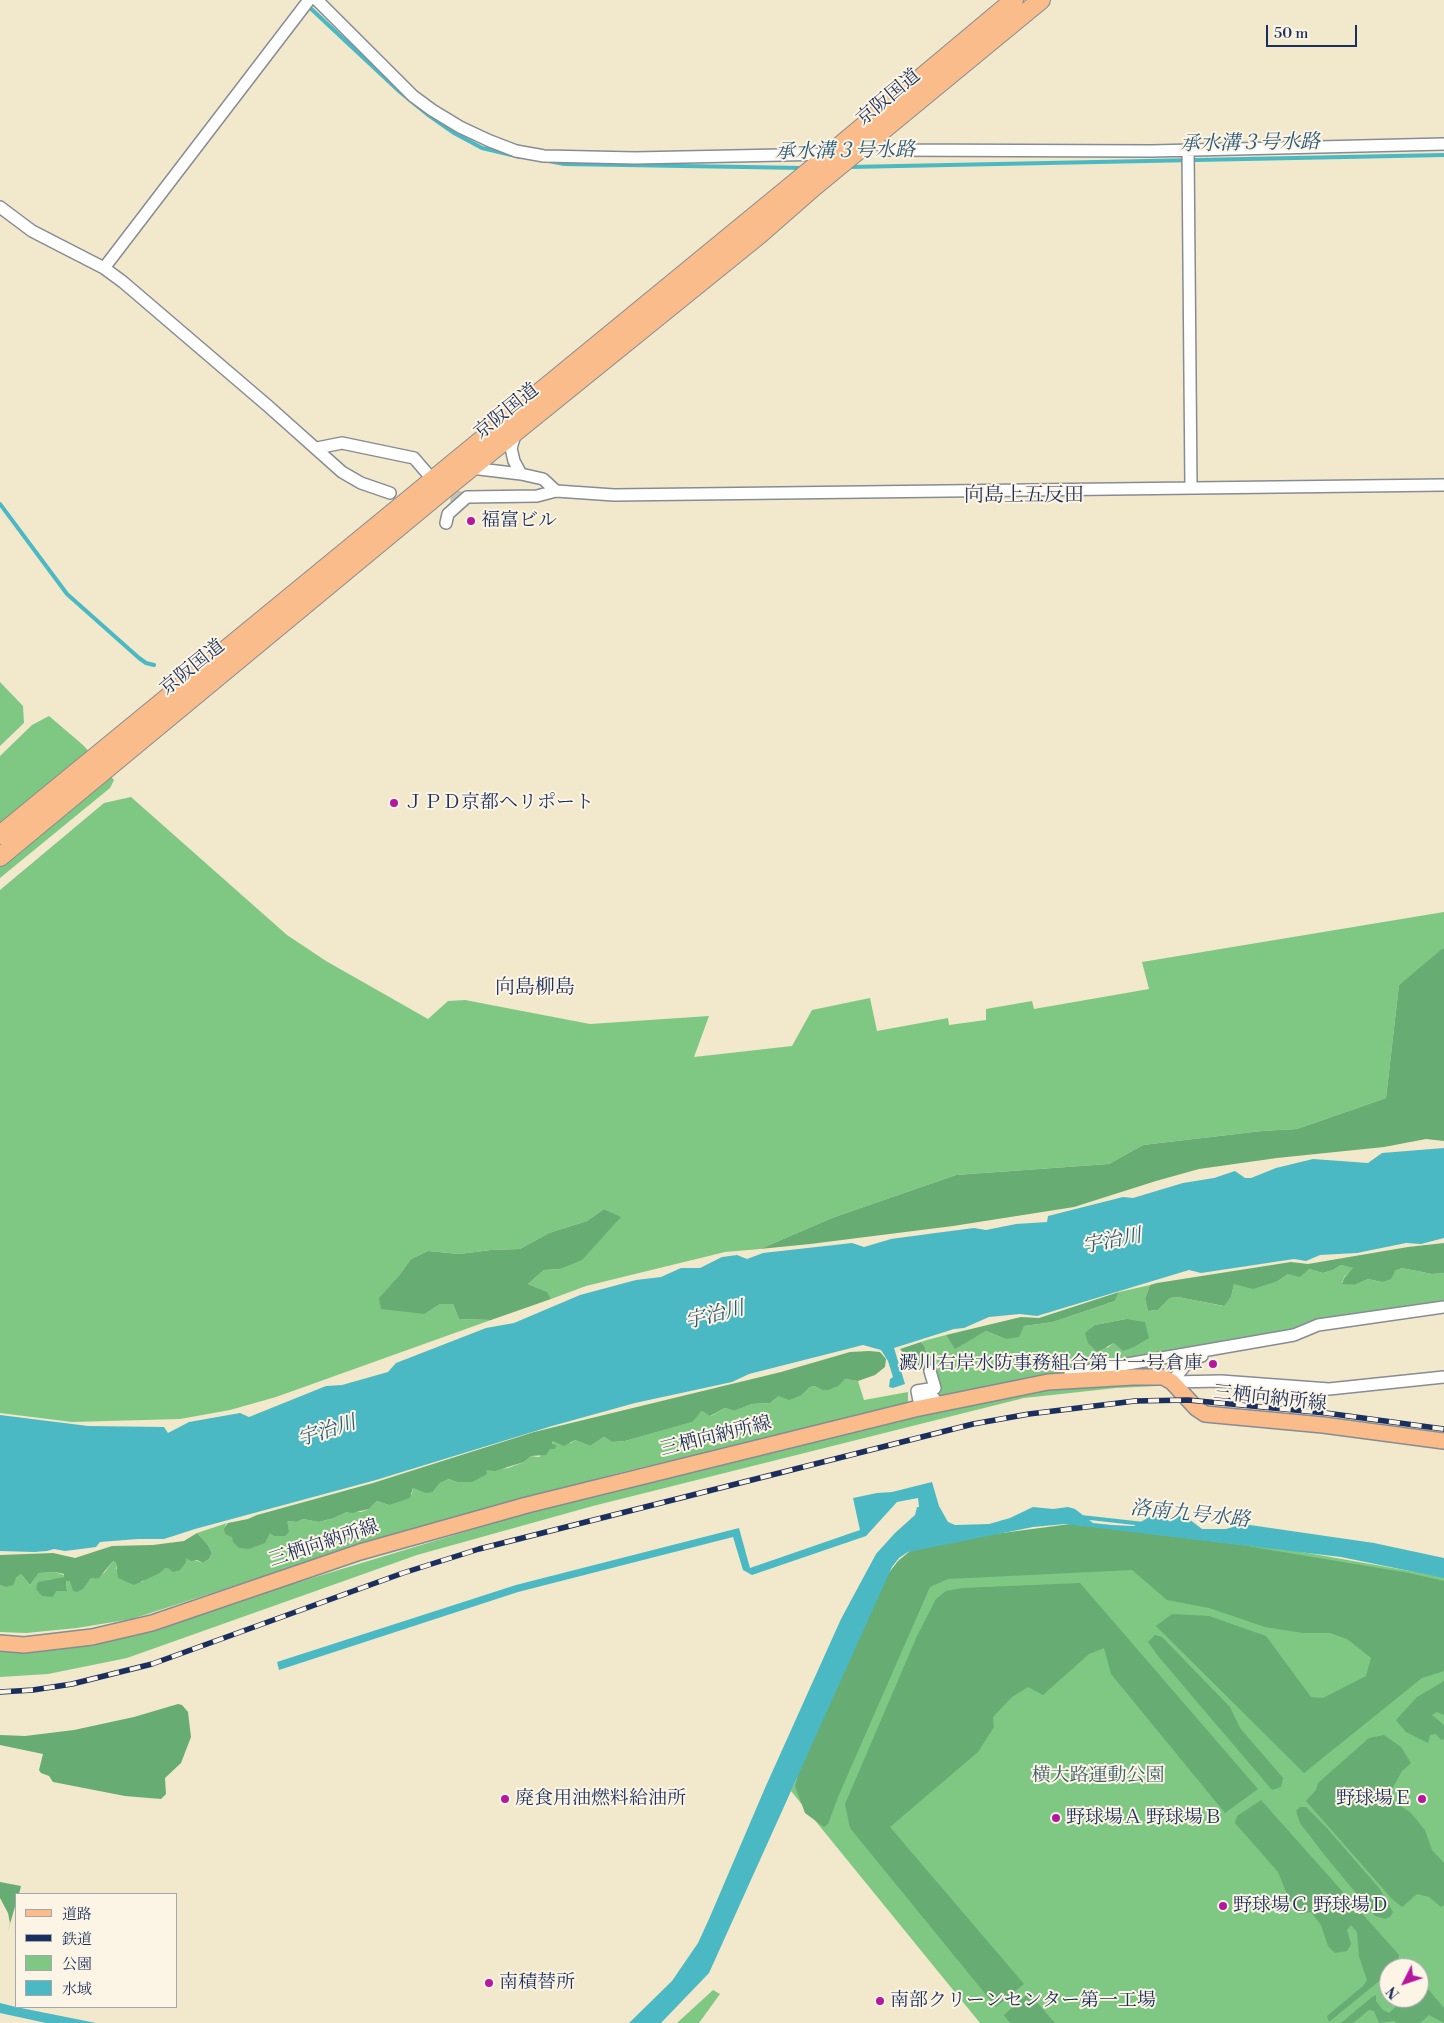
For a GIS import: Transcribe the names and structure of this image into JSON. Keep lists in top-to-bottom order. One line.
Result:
{"streets":{"highway":["京阪国道"],"main road":["三栖向納所線"]},"districts":["向島上五反田","向島柳島"],"water":["承水溝３号水路","宇治川","洛南九号水路"],"parks":["横大路運動公園"],"places":["福富ビル","ＪＰＤ京都ヘリポート","澱川右岸水防事務組合第十一号倉庫","廃食用油燃料給油所","野球場Ｅ","野球場Ａ 野球場Ｂ","野球場Ｃ 野球場Ｄ","南積替所","南部クリーンセンター第一工場"],"legend":["道路","鉄道","公園","水域"],"scale_bar":"50 m","north":"bottom left"}
